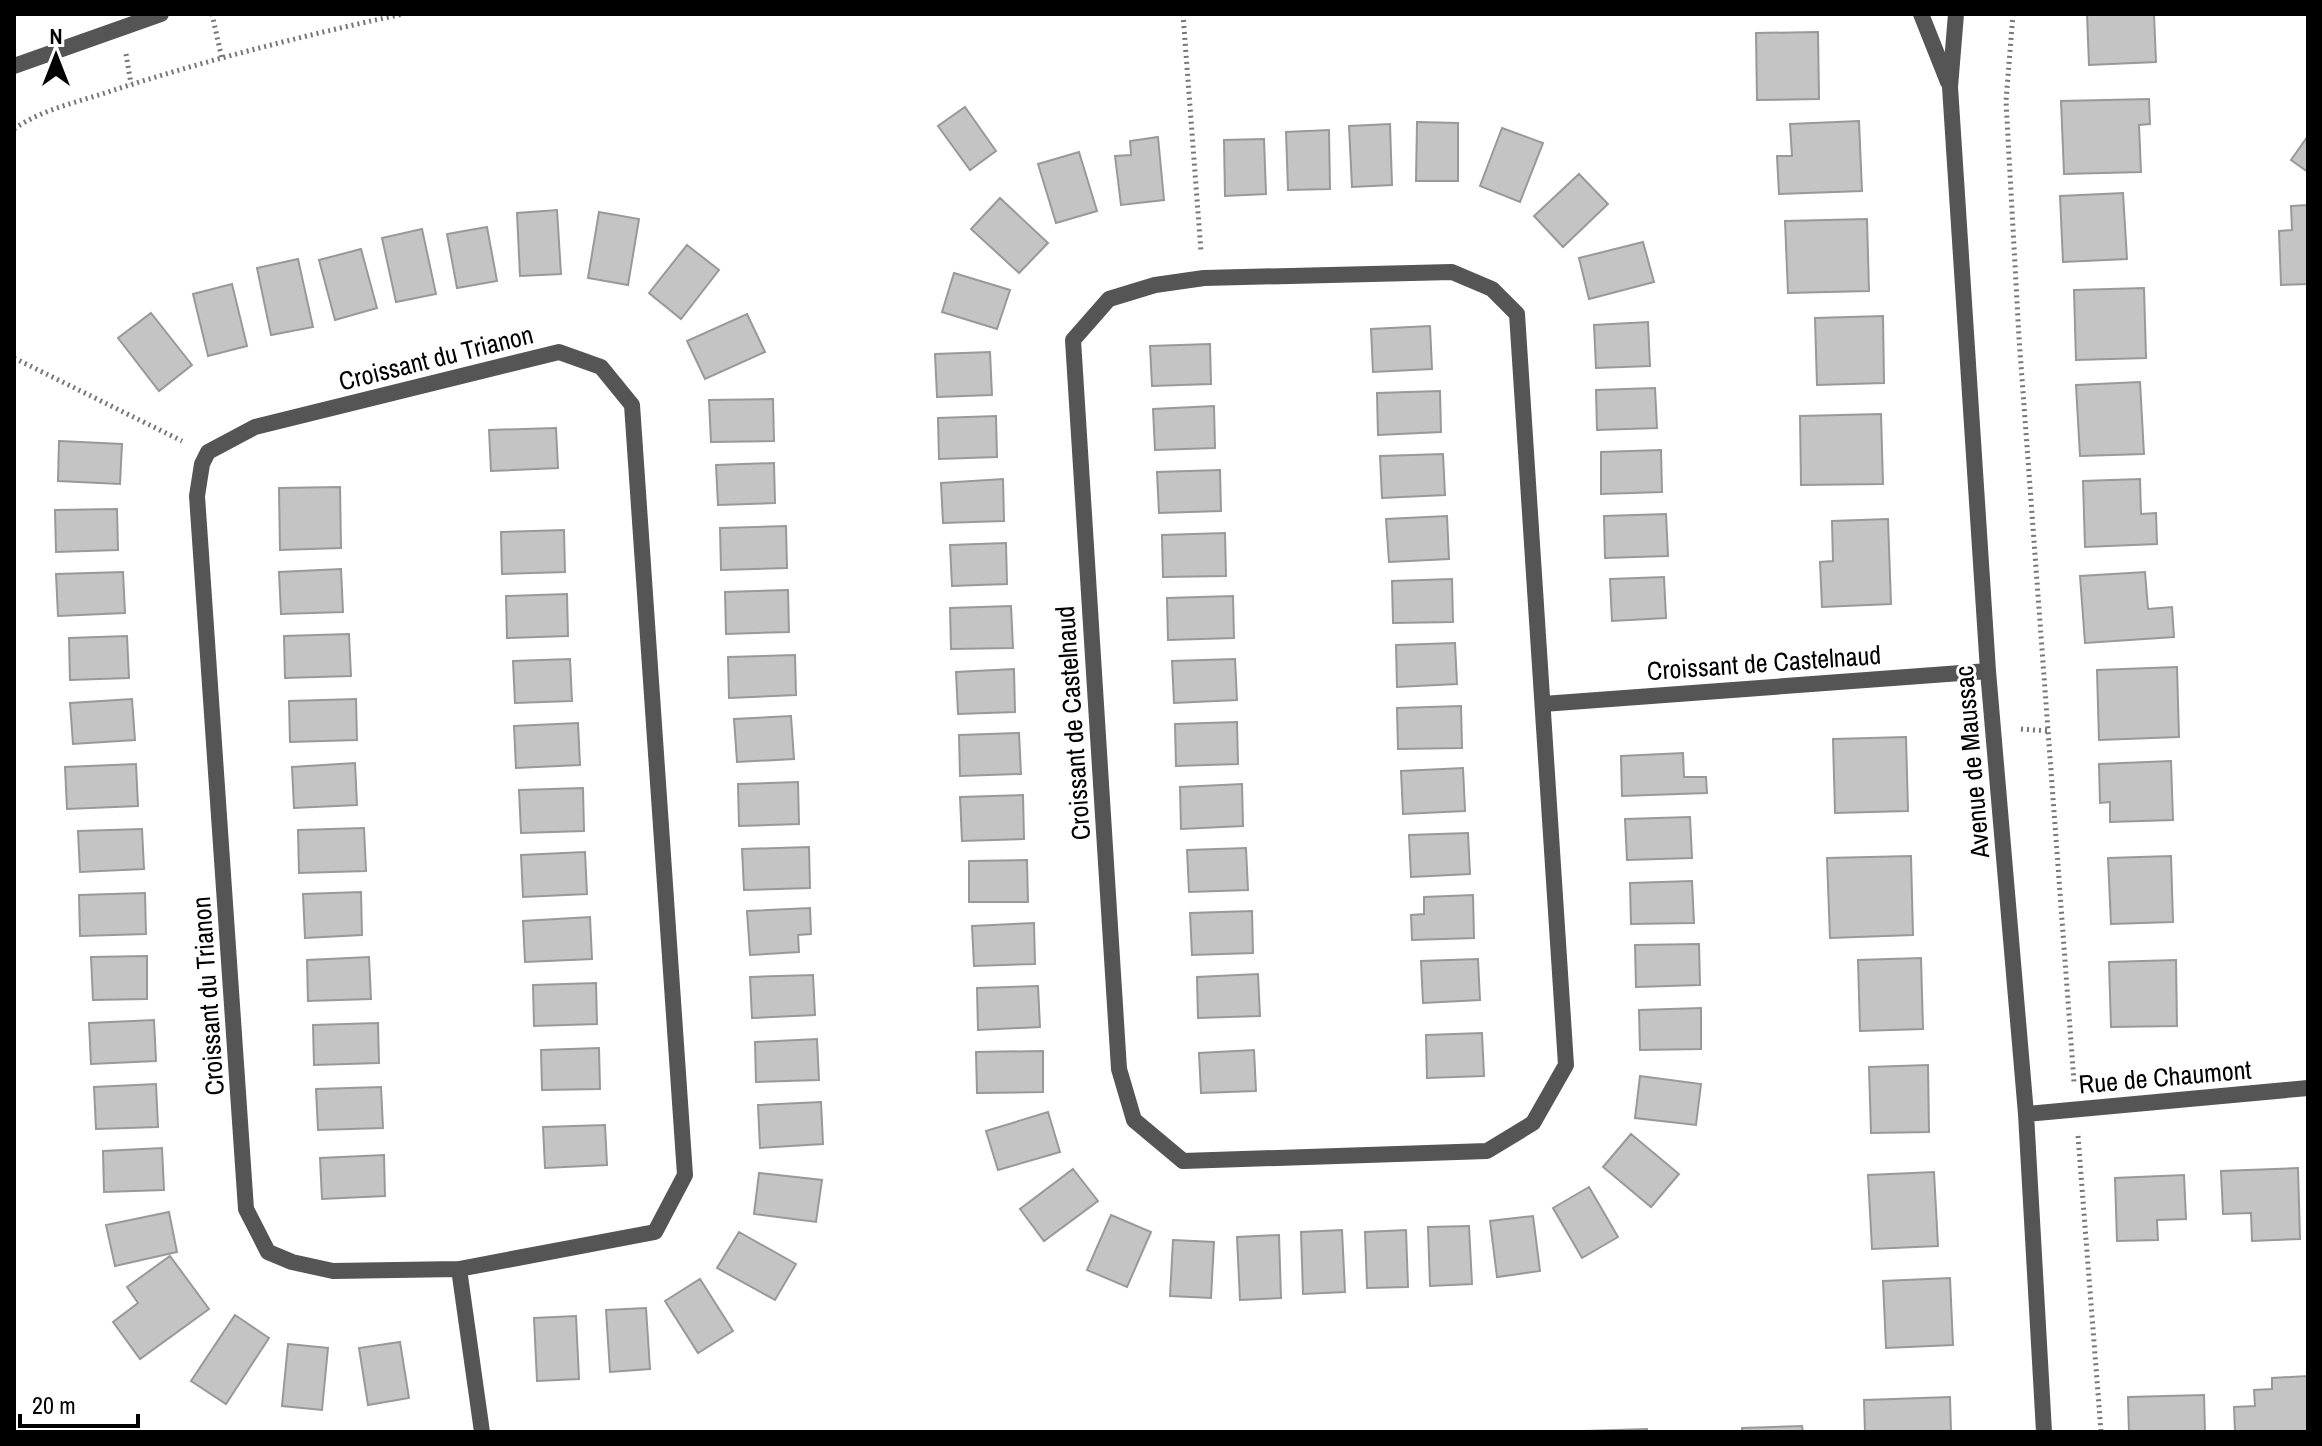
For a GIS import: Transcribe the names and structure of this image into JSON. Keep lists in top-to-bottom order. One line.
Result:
{"streets":{"street":["Croissant du Trianon","Croissant de Castelnaud","Avenue de Maussac","Rue de Chaumont"]},"crossings":[["Croissant de Castelnaud","Avenue de Maussac"],["Avenue de Maussac","Rue de Chaumont"]],"scale_bar":"20 m","north":"top"}
